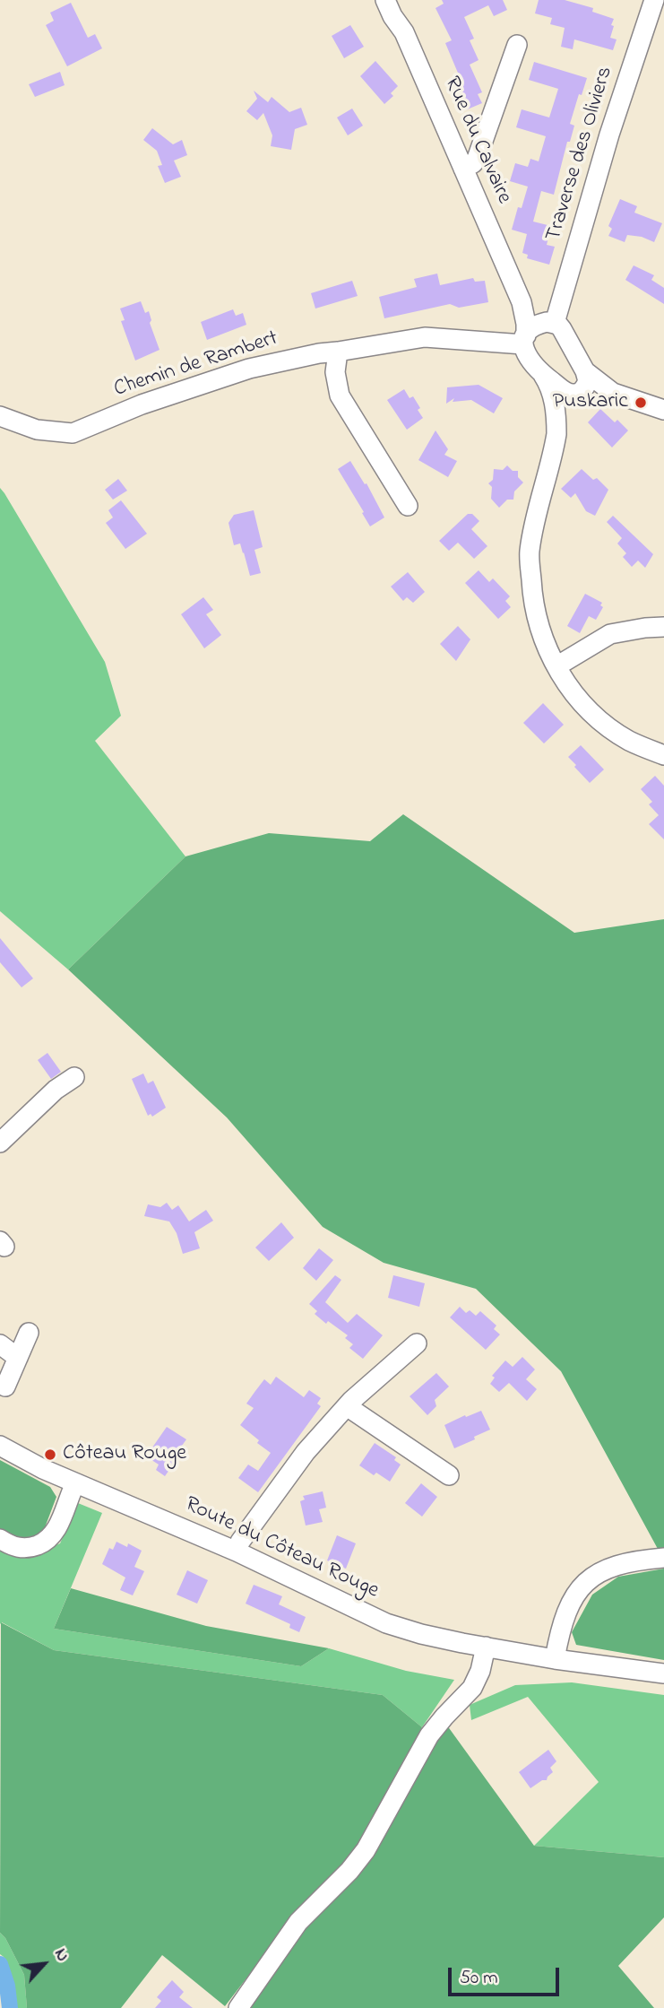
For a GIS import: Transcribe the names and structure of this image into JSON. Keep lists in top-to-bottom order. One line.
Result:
{"streets":{"street":["Rue du Calvaire","Traverse des Oliviers","Chemin de Rambert","Route du Côteau Rouge"]},"crossings":[["Rue du Calvaire","Traverse des Oliviers"],["Rue du Calvaire","Chemin de Rambert"]],"places":["Puskaric","Côteau Rouge"],"scale_bar":"50 m","north":"top right"}
